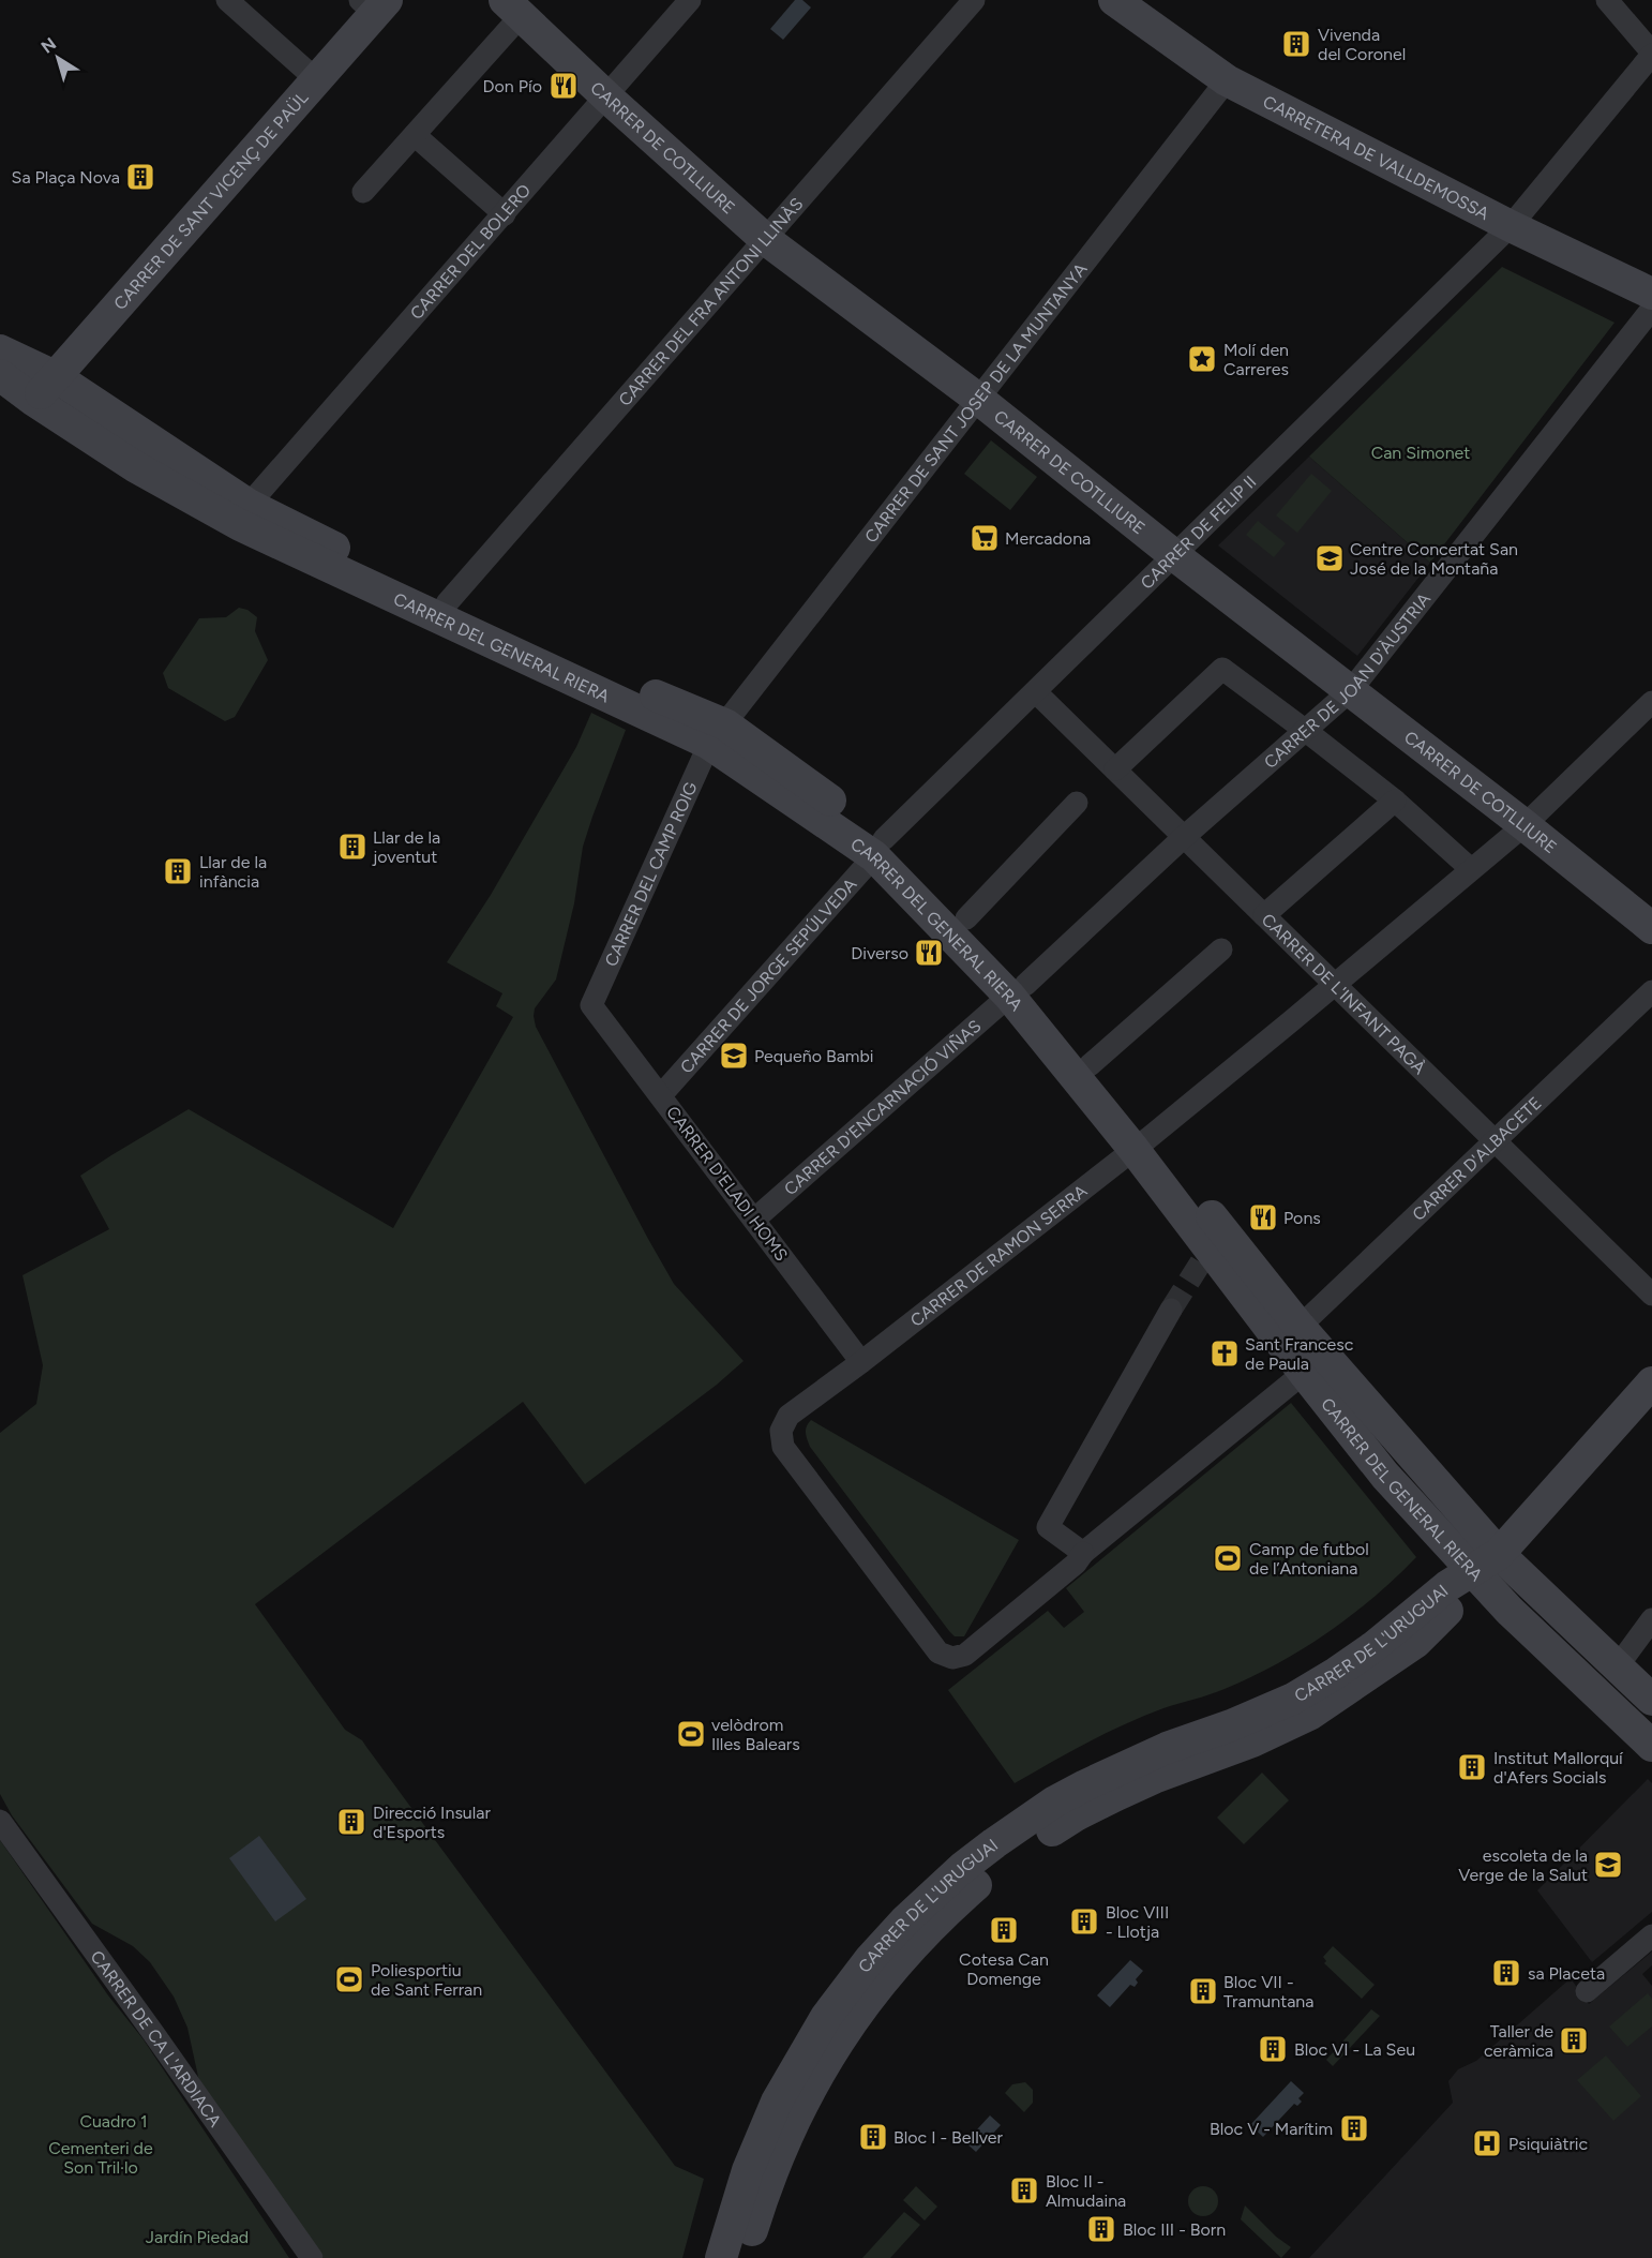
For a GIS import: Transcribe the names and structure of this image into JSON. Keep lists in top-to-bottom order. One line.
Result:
{"streets":{"main road":["CARRER DE COTLLIURE","CARRETERA DE VALLDEMOSSA","CARRER DE SANT VICENÇ DE PAÜL","CARRER DEL GENERAL RIERA","CARRER DE L'URUGUAI"],"street":["CARRER DEL BOLERO","CARRER DEL FRA ANTONI LLINÀS","CARRER DE SANT JOSEP DE LA MUNTANYA","CARRER DE FELIP II","CARRER DE JOAN D'ÀUSTRIA","CARRER DEL CAMP ROIG","CARRER DE JORGE SEPÚLVEDA","CARRER DE L'INFANT PAGÀ","CARRER D'ENCARNACIÓ VIÑAS","CARRER D'ALBACETE","CARRER D'ELADI HOMS","CARRER DE RAMON SERRA","CARRER DE CA L'ARDIACA"]},"crossings":[["CARRER DE COTLLIURE","CARRER DEL BOLERO"],["CARRER DE COTLLIURE","CARRER DEL FRA ANTONI LLINÀS"],["CARRER DE COTLLIURE","CARRER DE SANT JOSEP DE LA MUNTANYA"],["CARRER DE COTLLIURE","CARRER DE FELIP II"],["CARRER DE COTLLIURE","CARRER DE JOAN D'ÀUSTRIA"],["CARRER DE COTLLIURE","CARRER DE RAMON SERRA"],["CARRETERA DE VALLDEMOSSA","CARRER DE SANT JOSEP DE LA MUNTANYA"],["CARRETERA DE VALLDEMOSSA","CARRER DE FELIP II"],["CARRER DE SANT VICENÇ DE PAÜL","CARRER DEL GENERAL RIERA"],["CARRER DEL BOLERO","CARRER DEL GENERAL RIERA"],["CARRER DEL FRA ANTONI LLINÀS","CARRER DEL GENERAL RIERA"],["CARRER DE SANT JOSEP DE LA MUNTANYA","CARRER DEL GENERAL RIERA"],["CARRER DE SANT JOSEP DE LA MUNTANYA","CARRER DEL CAMP ROIG"],["CARRER DE FELIP II","CARRER DEL GENERAL RIERA"],["CARRER DE FELIP II","CARRER DE JORGE SEPÚLVEDA"],["CARRER DE FELIP II","CARRER DE L'INFANT PAGÀ"],["CARRER DEL GENERAL RIERA","CARRER DE JOAN D'ÀUSTRIA"],["CARRER DEL GENERAL RIERA","CARRER DEL CAMP ROIG"],["CARRER DEL GENERAL RIERA","CARRER DE JORGE SEPÚLVEDA"],["CARRER DEL GENERAL RIERA","CARRER D'ENCARNACIÓ VIÑAS"],["CARRER DEL GENERAL RIERA","CARRER D'ALBACETE"],["CARRER DEL GENERAL RIERA","CARRER DE RAMON SERRA"],["CARRER DEL GENERAL RIERA","CARRER DE L'URUGUAI"],["CARRER DE JOAN D'ÀUSTRIA","CARRER DE L'INFANT PAGÀ"],["CARRER DE JOAN D'ÀUSTRIA","CARRER D'ENCARNACIÓ VIÑAS"],["CARRER DEL CAMP ROIG","CARRER D'ELADI HOMS"],["CARRER DE JORGE SEPÚLVEDA","CARRER D'ELADI HOMS"],["CARRER DE L'INFANT PAGÀ","CARRER D'ALBACETE"],["CARRER DE L'INFANT PAGÀ","CARRER DE RAMON SERRA"],["CARRER D'ENCARNACIÓ VIÑAS","CARRER D'ELADI HOMS"],["CARRER D'ELADI HOMS","CARRER DE RAMON SERRA"]],"parks":["Can Simonet","Cuadro 1","Cementeri de Son Tril·lo","Jardín Piedad"],"places":{"building":["Vivenda del Coronel","Sa Plaça Nova","Llar de la joventut","Llar de la infància","Institut Mallorquí d'Afers Socials","Direcció Insular d'Esports","Bloc VIII - Llotja","Cotesa Can Domenge","sa Placeta","Bloc VII - Tramuntana","Taller de ceràmica","Bloc VI - La Seu","Bloc V - Marítim","Bloc I - Bellver","Bloc II - Almudaina","Bloc III - Born"],"restaurant":["Don Pío","Diverso","Pons"],"place":["Molí den Carreres"],"supermarket":["Mercadona"],"school or university":["Centre Concertat San José de la Montaña","Pequeño Bambi","escoleta de la Verge de la Salut"],"church":["Sant Francesc de Paula"],"sports":["Camp de futbol de l’Antoniana","velòdrom Illes Balears","Poliesportiu de Sant Ferran"],"hospital":["Psiquiàtric"]},"north":"top left"}
